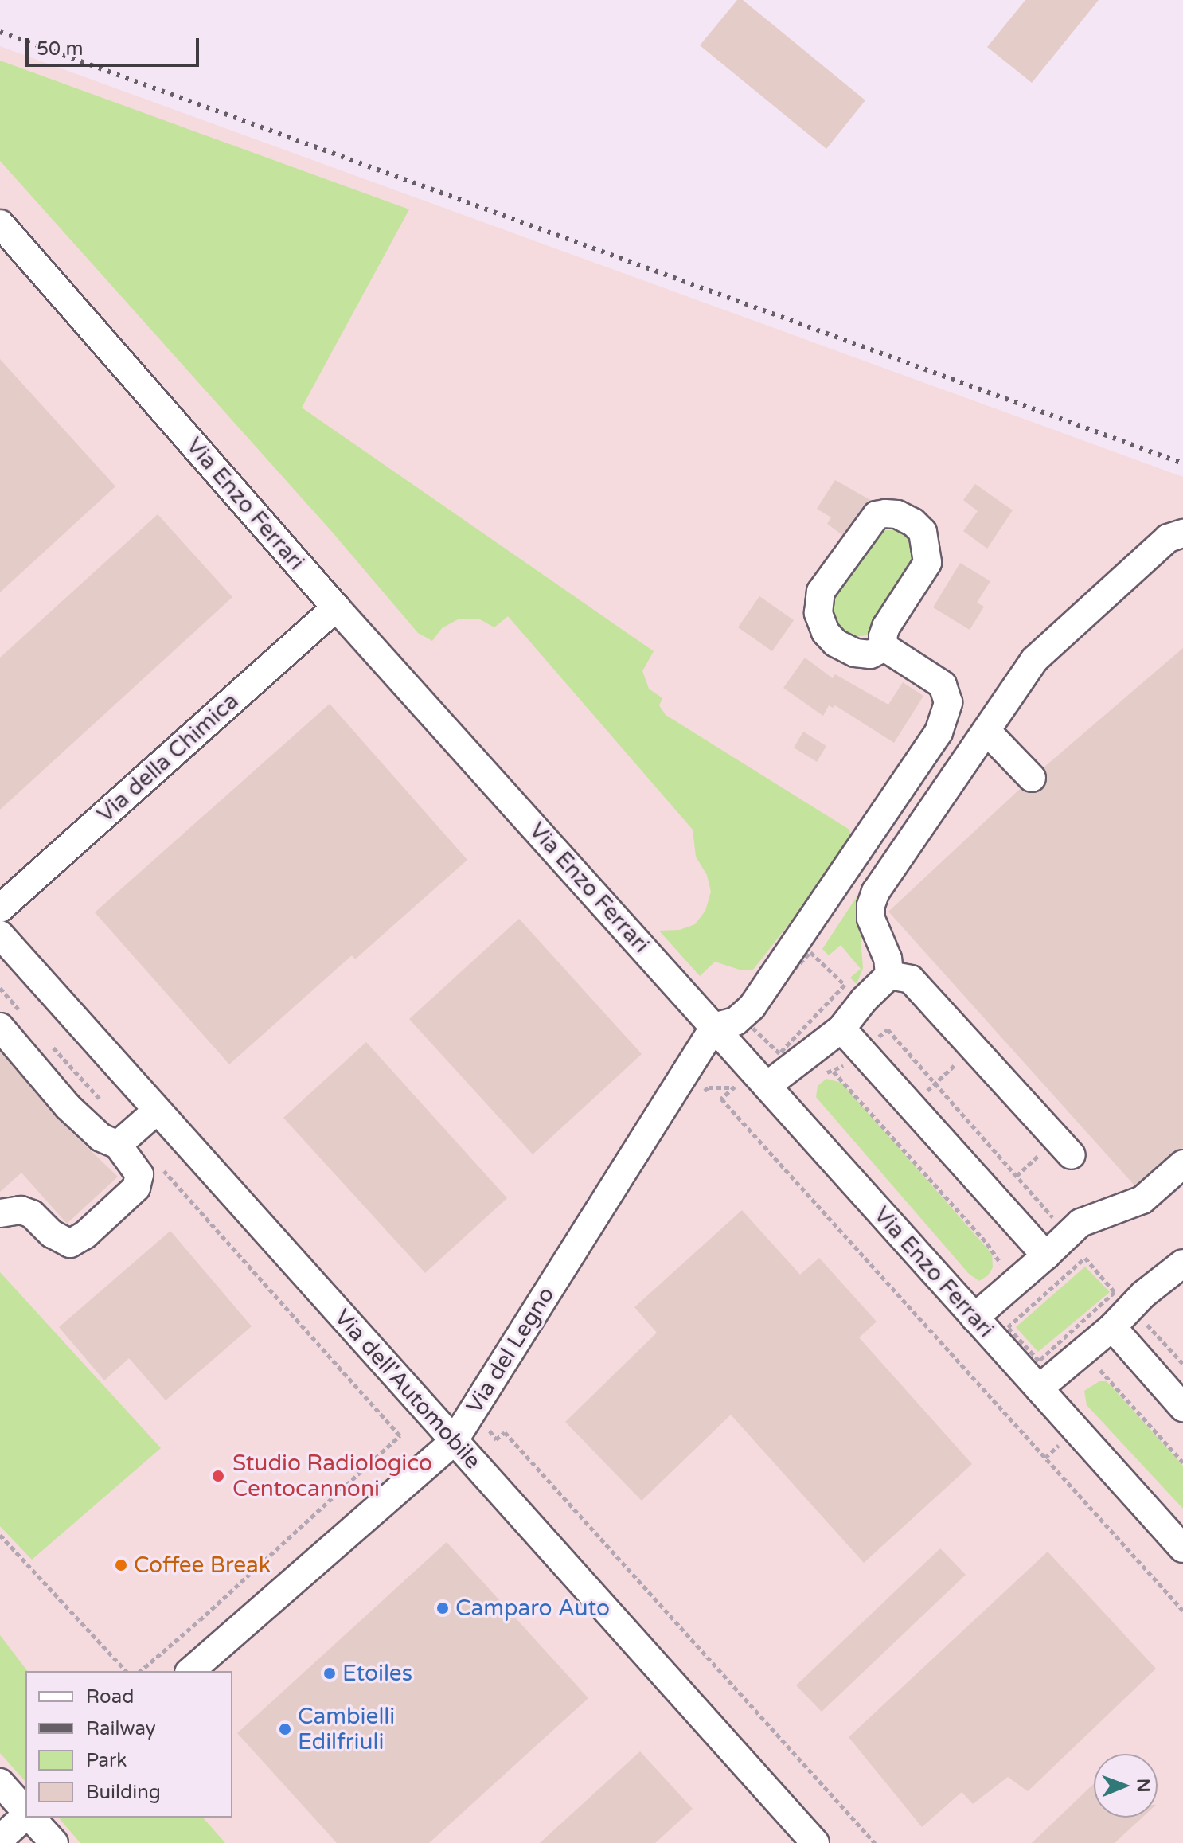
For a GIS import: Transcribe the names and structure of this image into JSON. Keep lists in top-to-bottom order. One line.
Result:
{"streets":{"street":["Via Enzo Ferrari","Via della Chimica","Via del Legno","Via dell'Automobile"]},"crossings":[["Via Enzo Ferrari","Via della Chimica"],["Via Enzo Ferrari","Via del Legno"],["Via del Legno","Via dell'Automobile"]],"places":["Studio Radiologico Centocannoni","Coffee Break","Camparo Auto","Etoiles","Cambielli Edilfriuli"],"legend":["Road","Railway","Park","Building"],"scale_bar":"50 m","north":"right"}
